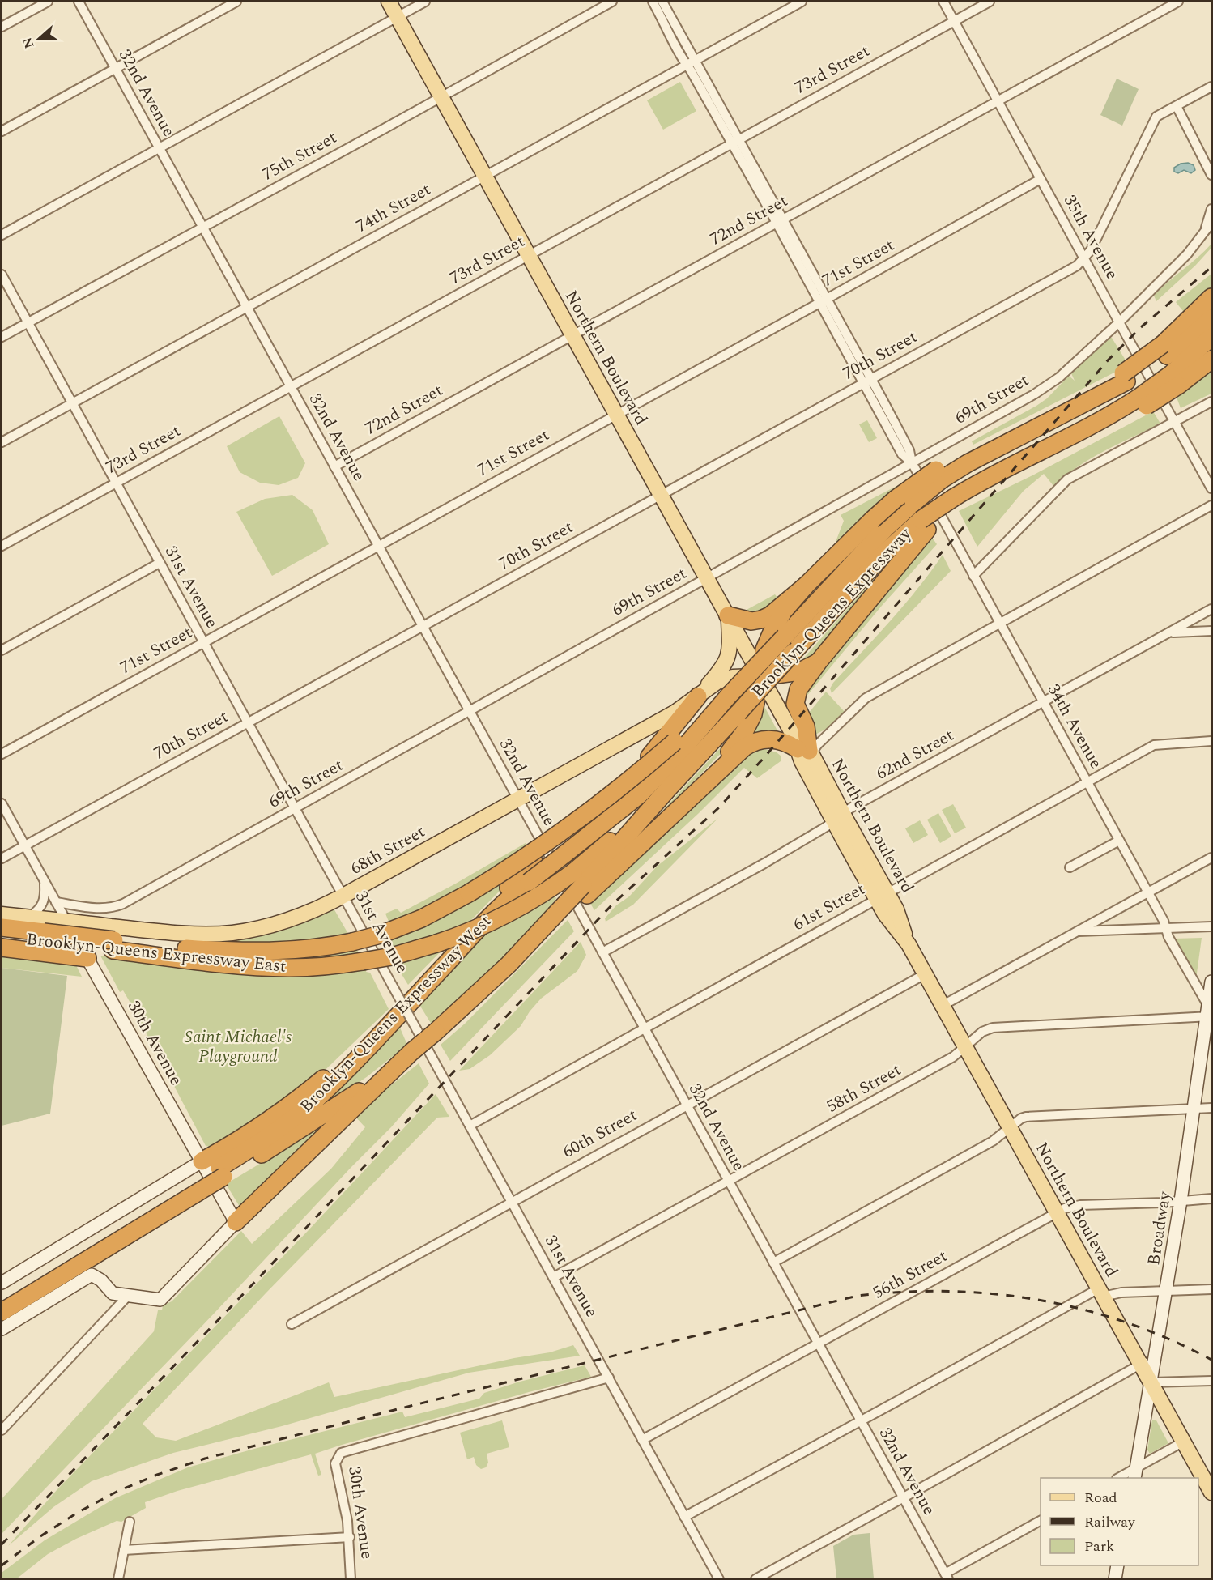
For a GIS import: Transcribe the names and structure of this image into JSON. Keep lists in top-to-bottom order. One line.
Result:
{"streets":{"highway":["Brooklyn-Queens Expressway","Brooklyn-Queens Expressway East","Brooklyn-Queens Expressway West"],"main road":["Northern Boulevard","68th Street"],"street":["73rd Street","32nd Avenue","75th Street","74th Street","72nd Street","35th Avenue","71st Street","70th Street","69th Street","31st Avenue","34th Avenue","62nd Street","61st Street","30th Avenue","58th Street","60th Street","Broadway","56th Street"]},"crossings":[["73rd Street","32nd Avenue"],["73rd Street","35th Avenue"],["73rd Street","Northern Boulevard"],["73rd Street","31st Avenue"],["73rd Street","34th Avenue"],["32nd Avenue","75th Street"],["32nd Avenue","74th Street"],["32nd Avenue","72nd Street"],["32nd Avenue","71st Street"],["32nd Avenue","70th Street"],["32nd Avenue","69th Street"],["32nd Avenue","62nd Street"],["32nd Avenue","68th Street"],["32nd Avenue","61st Street"],["32nd Avenue","58th Street"],["32nd Avenue","60th Street"],["32nd Avenue","56th Street"],["75th Street","Northern Boulevard"],["75th Street","31st Avenue"],["74th Street","Northern Boulevard"],["74th Street","31st Avenue"],["74th Street","34th Avenue"],["72nd Street","35th Avenue"],["72nd Street","Northern Boulevard"],["72nd Street","34th Avenue"],["35th Avenue","71st Street"],["35th Avenue","70th Street"],["35th Avenue","69th Street"],["71st Street","Northern Boulevard"],["71st Street","31st Avenue"],["71st Street","34th Avenue"],["70th Street","Northern Boulevard"],["70th Street","31st Avenue"],["70th Street","34th Avenue"],["70th Street","30th Avenue"],["Northern Boulevard","69th Street"],["Northern Boulevard","62nd Street"],["Northern Boulevard","61st Street"],["Northern Boulevard","58th Street"],["Northern Boulevard","60th Street"],["Northern Boulevard","Broadway"],["Northern Boulevard","56th Street"],["69th Street","31st Avenue"],["69th Street","34th Avenue"],["69th Street","30th Avenue"],["31st Avenue","68th Street"],["31st Avenue","61st Street"],["31st Avenue","30th Avenue"],["31st Avenue","58th Street"],["31st Avenue","60th Street"],["31st Avenue","56th Street"],["Brooklyn-Queens Expressway","Brooklyn-Queens Expressway East"],["Brooklyn-Queens Expressway","Brooklyn-Queens Expressway West"],["34th Avenue","62nd Street"],["34th Avenue","61st Street"],["34th Avenue","58th Street"],["34th Avenue","Broadway"],["68th Street","30th Avenue"],["Brooklyn-Queens Expressway East","Brooklyn-Queens Expressway West"],["58th Street","Broadway"],["Broadway","56th Street"]],"parks":["Saint Michael's Playground"],"legend":["Road","Railway","Park"],"north":"left"}
